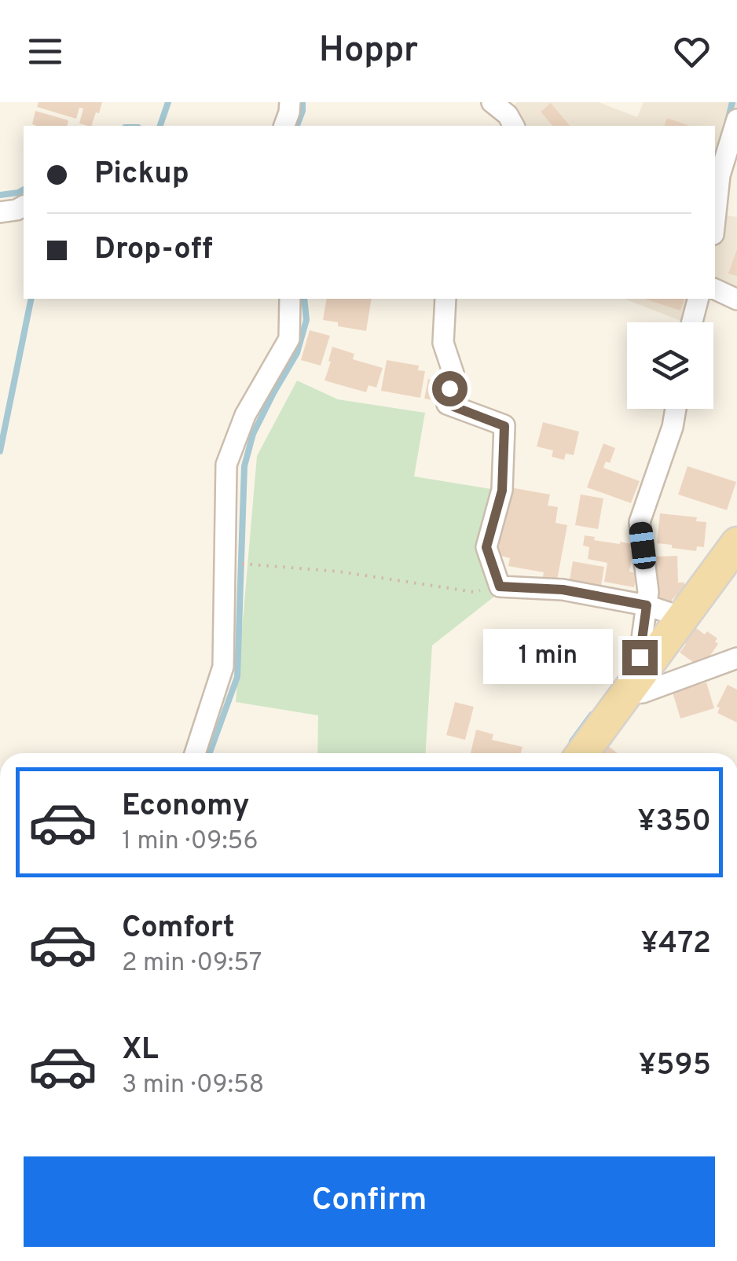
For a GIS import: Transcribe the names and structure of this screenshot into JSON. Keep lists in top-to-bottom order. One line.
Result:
{"page":{"header":"Hoppr","banner":["Pickup","Drop-off"],"bubble":"1 min","list":[{"name":"Economy","note":"1 min · 09:56","value":"¥350"},{"name":"Comfort","note":"2 min · 09:57","value":"¥472"},{"name":"XL","note":"3 min · 09:58","value":"¥595"}],"buttons":"Confirm"}}
